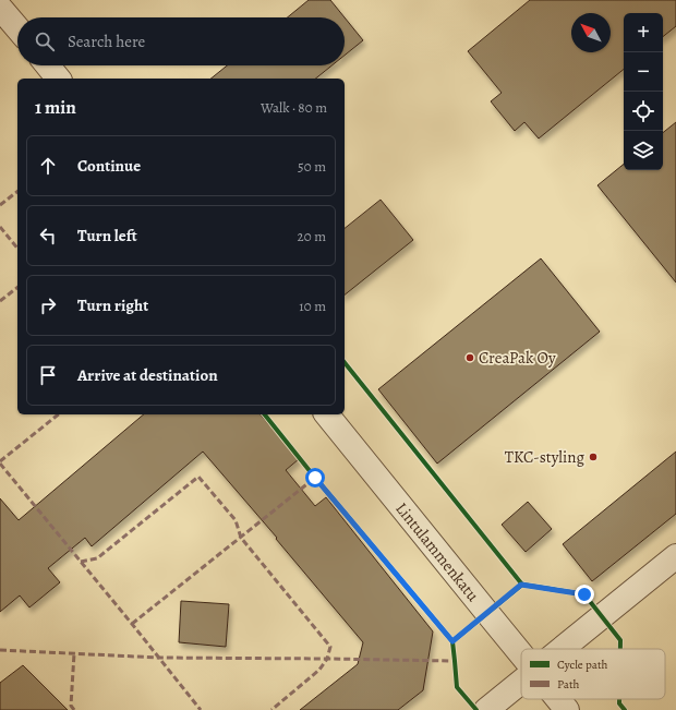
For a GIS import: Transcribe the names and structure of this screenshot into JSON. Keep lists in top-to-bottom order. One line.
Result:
{"streets":{"street":["Lintulammenkatu"]},"places":["CreaPak Oy","TKC-styling"],"legend":["Cycle path","Path"],"north":"top left","page":{"map_buttons":["+","−"],"search":"Search here","heading":["1 min","Walk · 80 m"],"list":[["Continue","50 m"],["Turn left","20 m"],["Turn right","10 m"],"Arrive at destination"]}}
